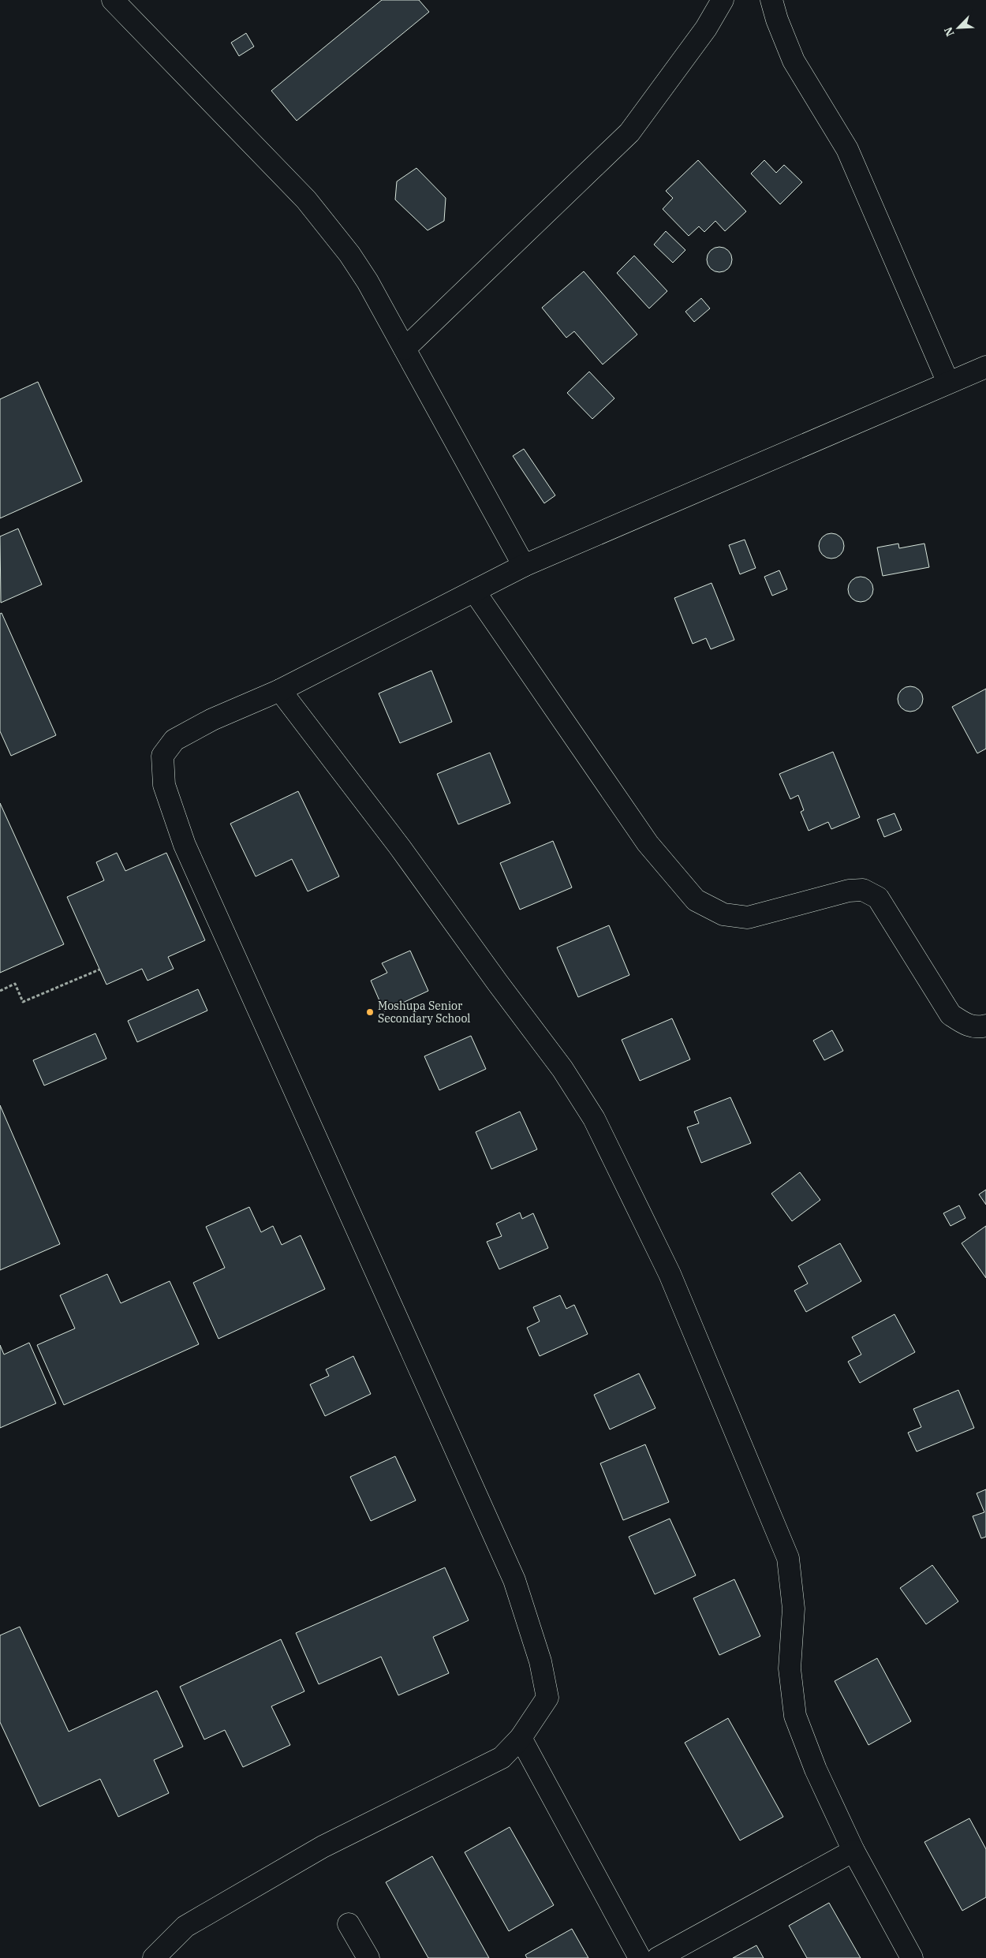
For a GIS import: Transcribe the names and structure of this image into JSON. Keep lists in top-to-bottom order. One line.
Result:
{"places":["Moshupa Senior Secondary School"],"north":"bottom left"}
